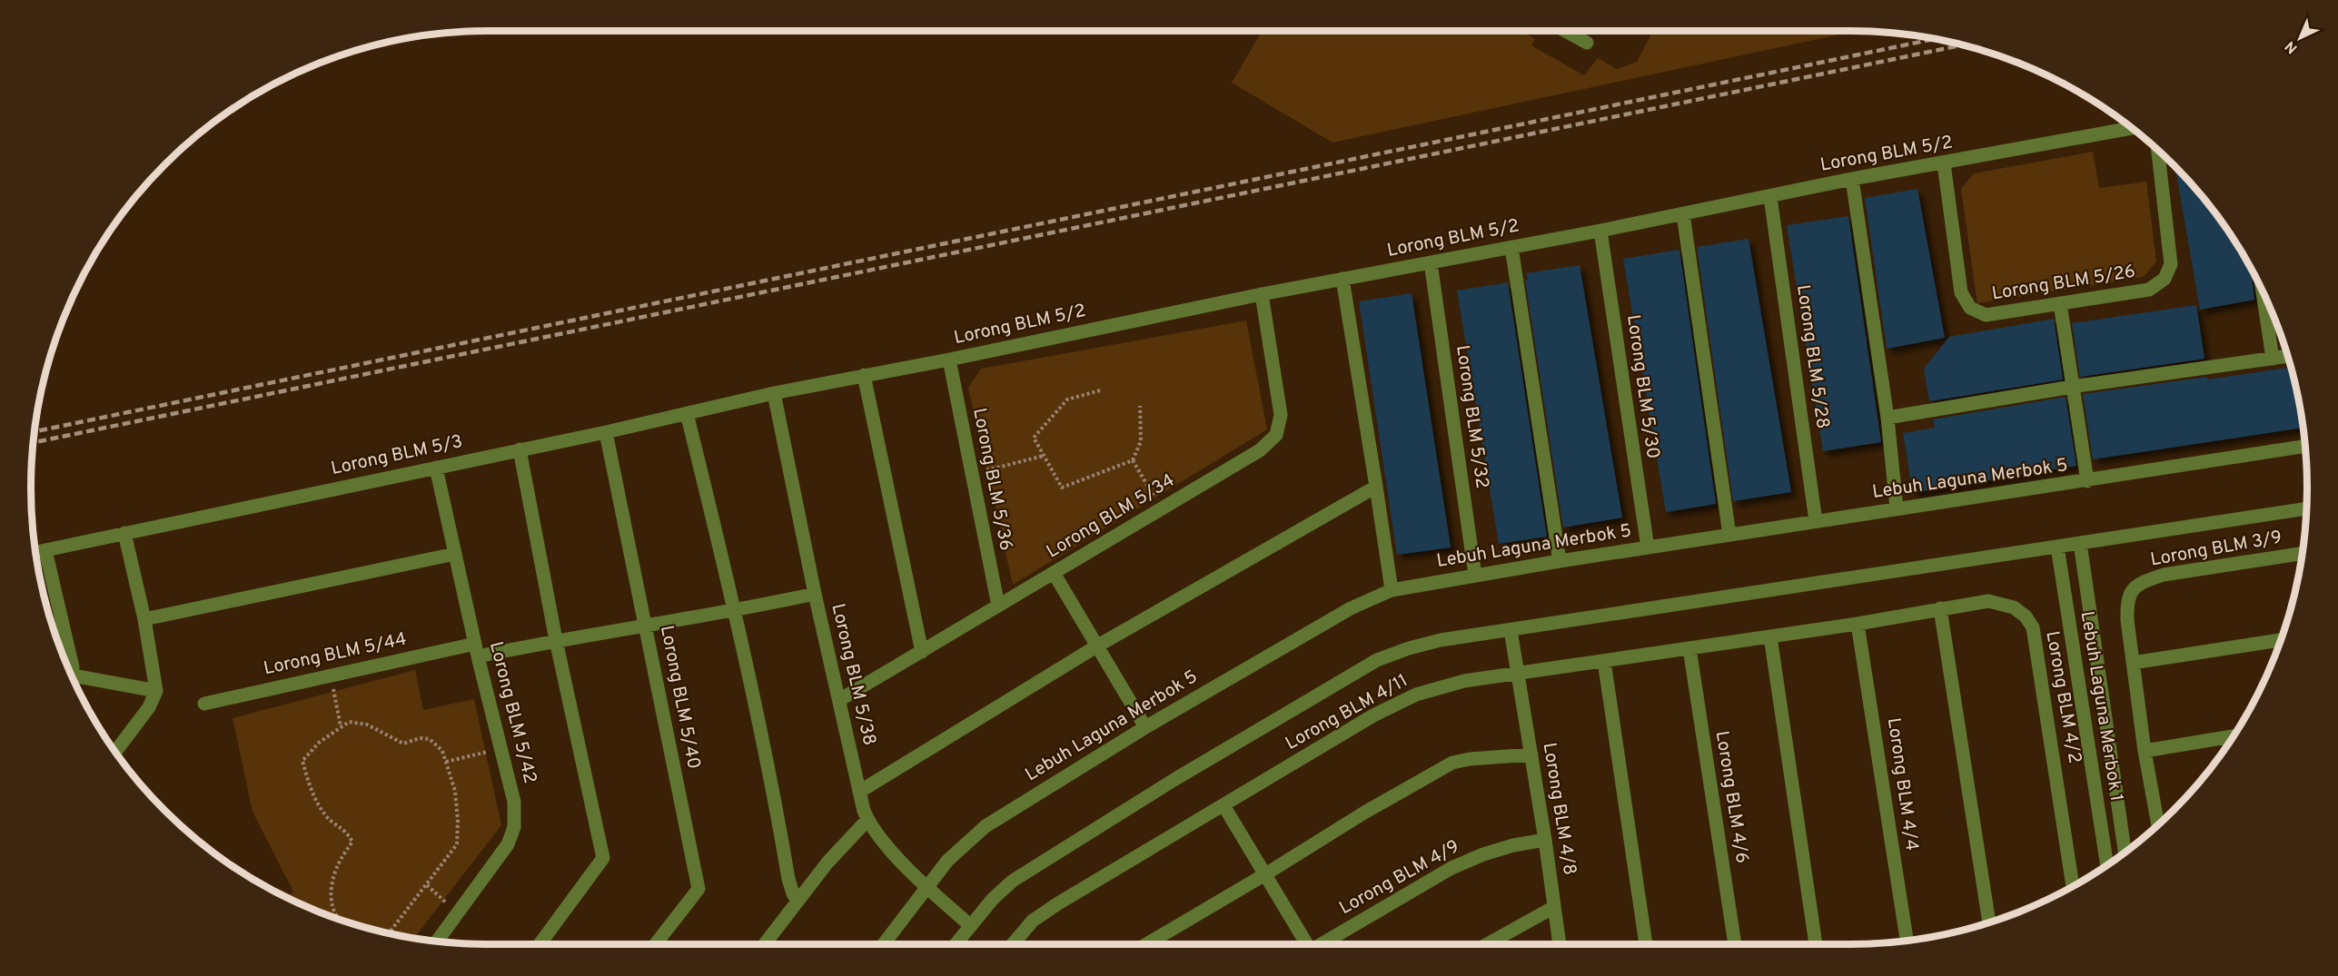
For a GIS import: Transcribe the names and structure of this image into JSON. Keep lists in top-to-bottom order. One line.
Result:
{"streets":{"street":["Lorong BLM 5/2","Lorong BLM 5/26","Lorong BLM 5/28","Lorong BLM 5/30","Lorong BLM 5/32","Lorong BLM 5/3","Lorong BLM 5/36","Lebuh Laguna Merbok 5","Lorong BLM 5/34","Lorong BLM 3/9","Lorong BLM 5/44","Lorong BLM 5/38","Lorong BLM 5/40","Lorong BLM 4/2","Lebuh Laguna Merbok 1","Lorong BLM 5/42","Lorong BLM 4/11","Lorong BLM 4/4","Lorong BLM 4/6","Lorong BLM 4/8","Lorong BLM 4/9"]},"crossings":[["Lorong BLM 5/2","Lorong BLM 5/26"],["Lorong BLM 5/2","Lorong BLM 5/28"],["Lorong BLM 5/2","Lorong BLM 5/30"],["Lorong BLM 5/2","Lorong BLM 5/32"],["Lorong BLM 5/2","Lorong BLM 5/3"],["Lorong BLM 5/2","Lorong BLM 5/36"],["Lorong BLM 5/2","Lorong BLM 5/34"],["Lorong BLM 5/2","Lorong BLM 5/38"],["Lorong BLM 5/28","Lebuh Laguna Merbok 5"],["Lorong BLM 5/30","Lebuh Laguna Merbok 5"],["Lorong BLM 5/32","Lebuh Laguna Merbok 5"],["Lorong BLM 5/3","Lorong BLM 5/38"],["Lorong BLM 5/3","Lorong BLM 5/40"],["Lorong BLM 5/3","Lorong BLM 5/42"],["Lorong BLM 5/36","Lorong BLM 5/34"],["Lebuh Laguna Merbok 5","Lorong BLM 5/38"],["Lorong BLM 5/34","Lorong BLM 5/38"],["Lorong BLM 5/44","Lorong BLM 5/38"],["Lorong BLM 5/44","Lorong BLM 5/40"],["Lorong BLM 5/44","Lorong BLM 5/42"],["Lorong BLM 4/2","Lorong BLM 4/11"],["Lorong BLM 4/2","Lorong BLM 4/4"],["Lorong BLM 4/11","Lorong BLM 4/4"],["Lorong BLM 4/11","Lorong BLM 4/6"],["Lorong BLM 4/11","Lorong BLM 4/8"],["Lorong BLM 4/8","Lorong BLM 4/9"]],"north":"bottom left"}
